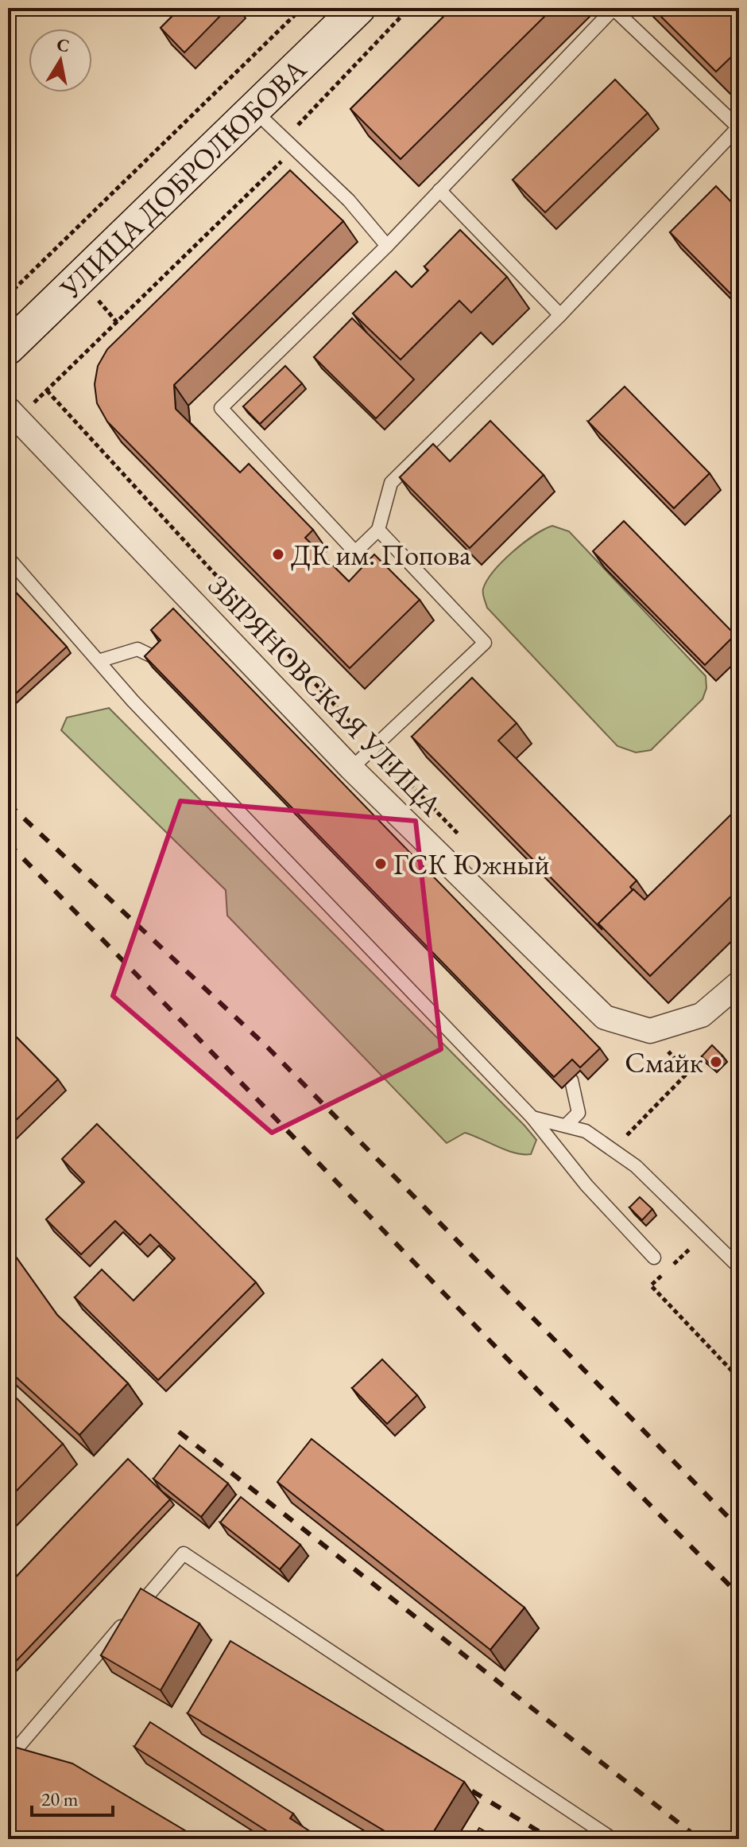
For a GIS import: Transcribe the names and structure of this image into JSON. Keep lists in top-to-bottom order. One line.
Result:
{"streets":{"main road":["УЛИЦА ДОБРОЛЮБОВА"],"street":["ЗЫРЯНОВСКАЯ УЛИЦА"]},"places":["ДК им. Попова","ГСК Южный","Смайк"],"scale_bar":"20 m","north":"top"}
